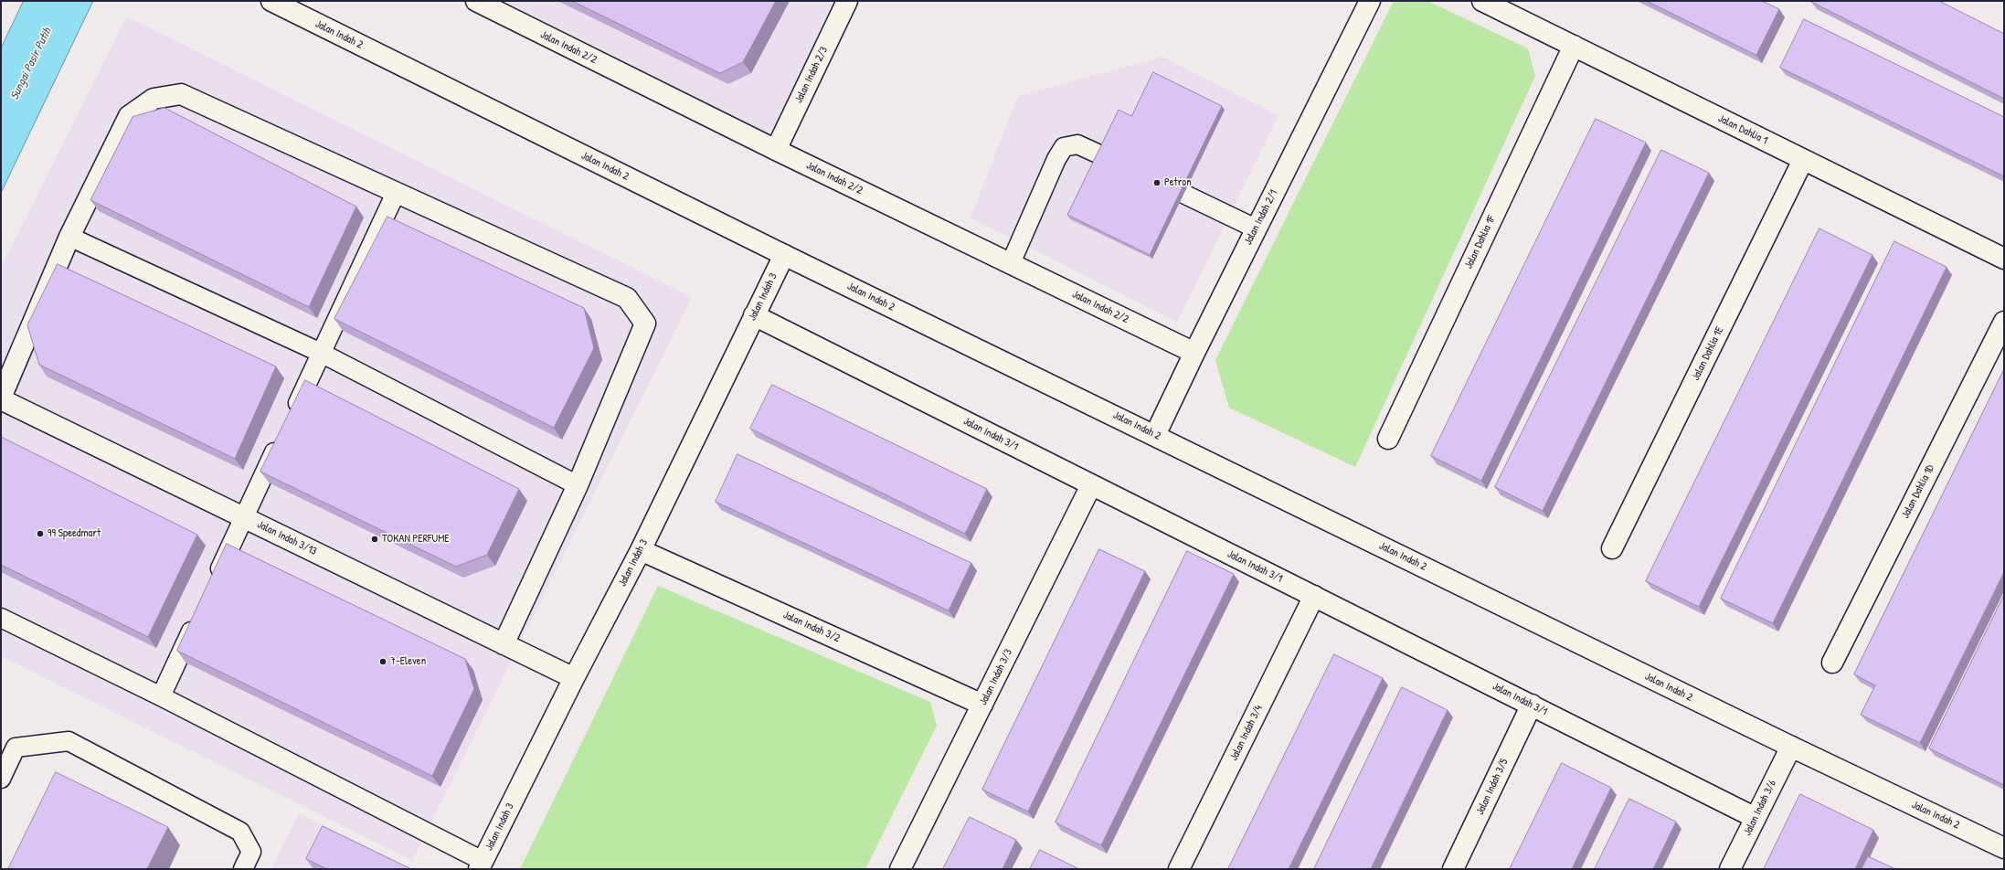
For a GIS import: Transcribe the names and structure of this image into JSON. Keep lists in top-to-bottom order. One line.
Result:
{"streets":{"street":["Jalan Indah 2","Jalan Indah 2/2","Jalan Indah 2/3","Jalan Dahlia 1","Jalan Indah 2/1","Jalan Dahlia 1F","Jalan Indah 3","Jalan Dahlia 1E","Jalan Indah 3/1","Jalan Dahlia 1D","Jalan Indah 3/13","Jalan Indah 3/2","Jalan Indah 3/3","Jalan Indah 3/4","Jalan Indah 3/5","Jalan Indah 3/6"]},"crossings":[["Jalan Indah 2","Jalan Indah 2/1"],["Jalan Indah 2","Jalan Indah 3"],["Jalan Indah 2","Jalan Indah 3/6"],["Jalan Indah 2/2","Jalan Indah 2/3"],["Jalan Indah 2/2","Jalan Indah 2/1"],["Jalan Dahlia 1","Jalan Dahlia 1F"],["Jalan Dahlia 1","Jalan Dahlia 1E"],["Jalan Indah 3","Jalan Indah 3/1"],["Jalan Indah 3","Jalan Indah 3/13"],["Jalan Indah 3","Jalan Indah 3/2"],["Jalan Indah 3/1","Jalan Indah 3/3"],["Jalan Indah 3/1","Jalan Indah 3/4"],["Jalan Indah 3/1","Jalan Indah 3/5"],["Jalan Indah 3/1","Jalan Indah 3/6"],["Jalan Indah 3/2","Jalan Indah 3/3"]],"water":["Sungai Pasir Putih"],"places":["Petron","99 Speedmart","TOKAN PERFUME","7-Eleven"]}
